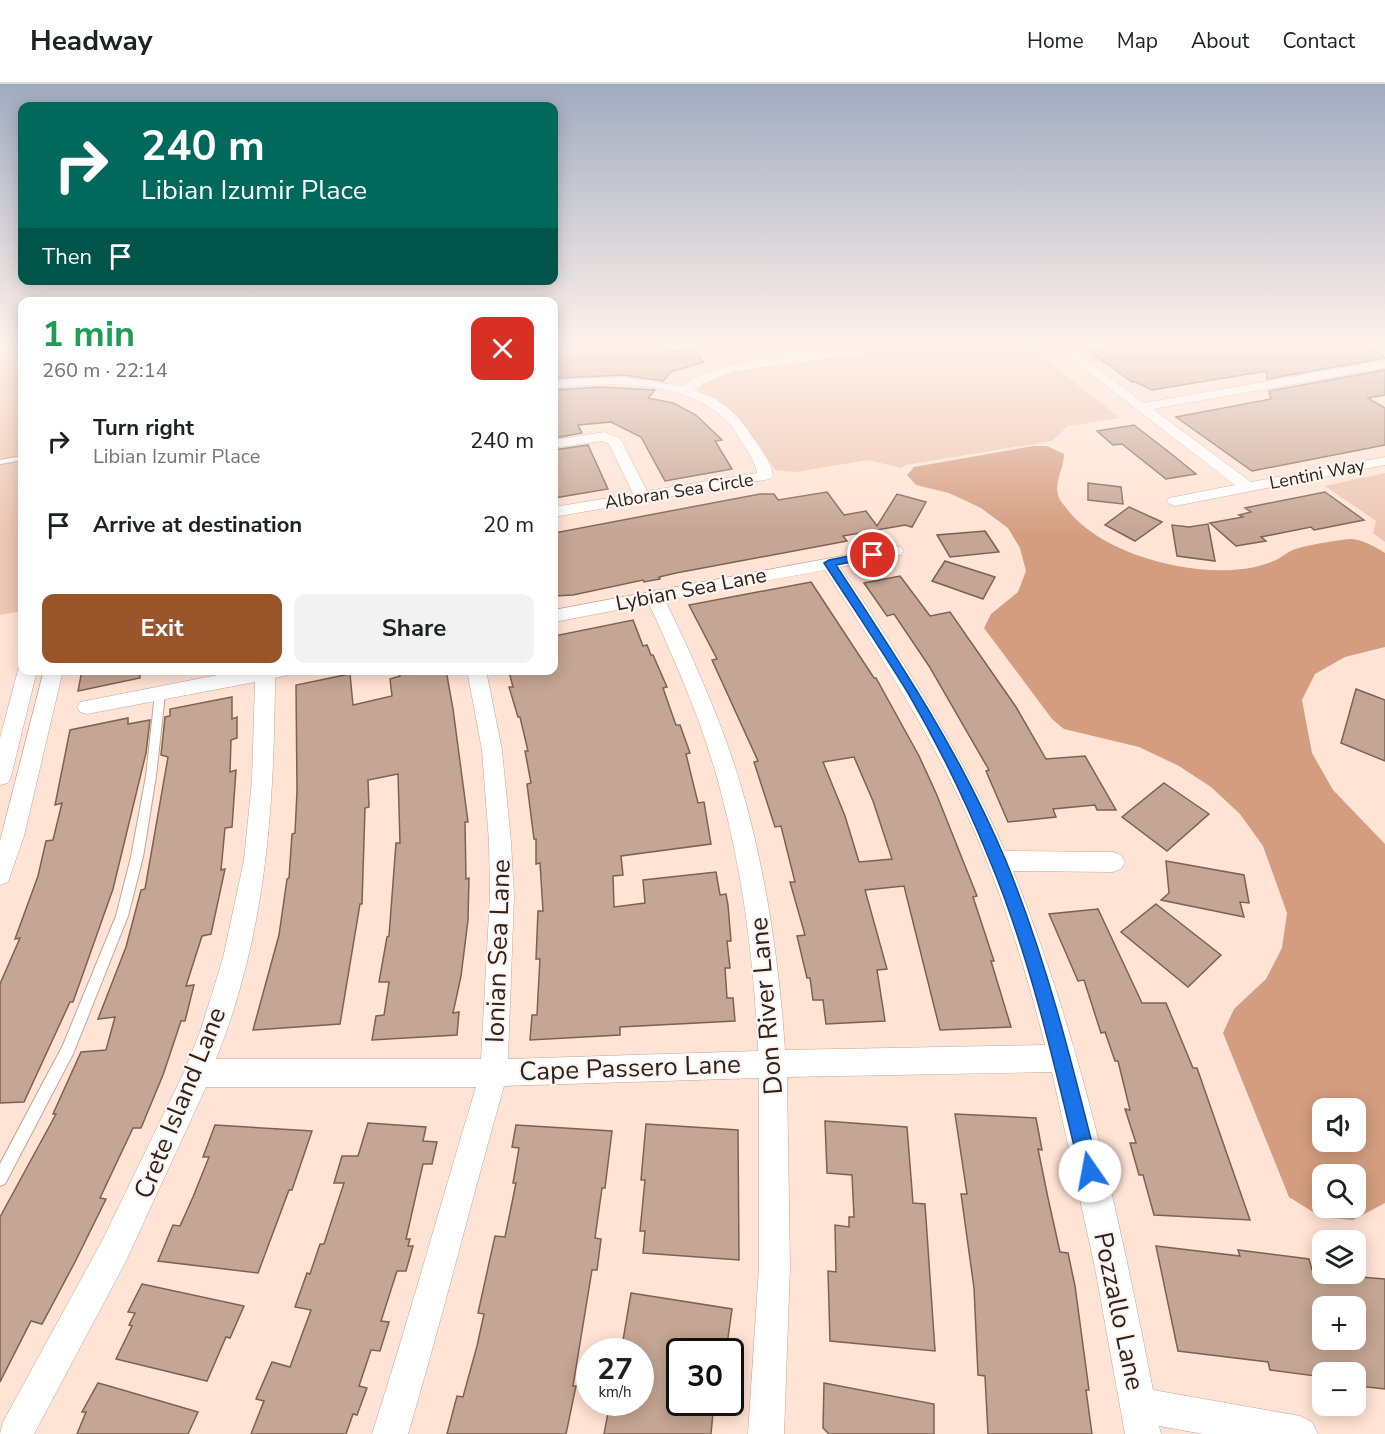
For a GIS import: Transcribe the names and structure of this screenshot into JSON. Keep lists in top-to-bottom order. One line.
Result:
{"streets":{"street":["Lentini Way","Alboran Sea Circle","Lybian Sea Lane","Ionian Sea Lane","Don River Lane","Cape Passero Lane","Crete Island Lane","Pozzallo Lane"]},"crossings":[["Lybian Sea Lane","Don River Lane"],["Lybian Sea Lane","Pozzallo Lane"],["Ionian Sea Lane","Cape Passero Lane"],["Don River Lane","Cape Passero Lane"],["Cape Passero Lane","Crete Island Lane"],["Cape Passero Lane","Pozzallo Lane"]],"page":{"header":"Headway","nav":["Home","Map","About","Contact"],"turn":["240 m","Libian Izumir Place"],"then":"Then","heading":["1 min","260 m · 22:14"],"list":[{"name":"Turn right","note":"Libian Izumir Place","value":"240 m"},{"name":"Arrive at destination","value":"20 m"}],"buttons":["Exit","Share"],"map_buttons":["+","−"],"speed":"27 km/h","limit":"30"}}
